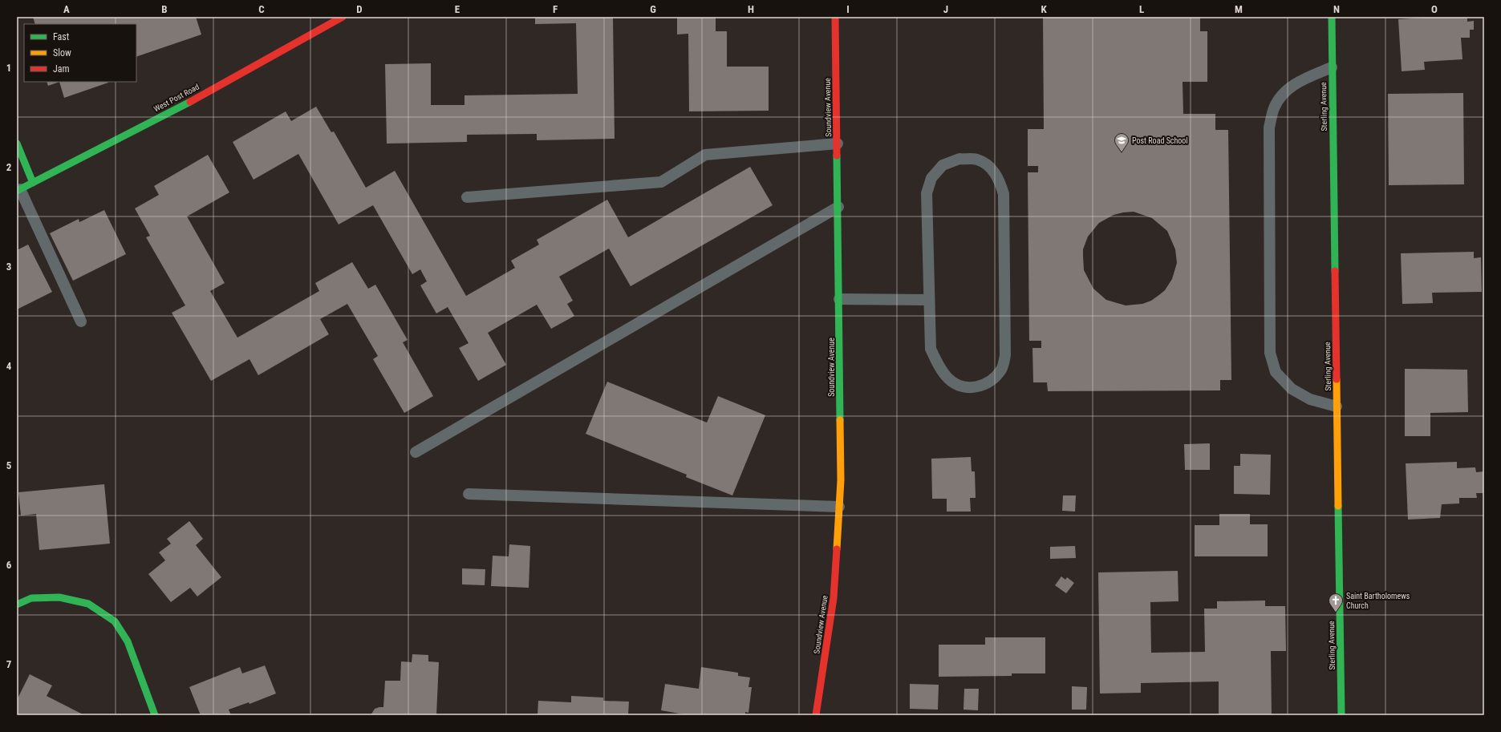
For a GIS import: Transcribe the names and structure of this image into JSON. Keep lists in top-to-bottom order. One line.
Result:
{"streets":{"street":["West Post Road","Sterling Avenue","Soundview Avenue"]},"places":{"school or university":["Post Road School"],"church":["Saint Bartholomews Church"]},"legend":["Fast","Slow","Jam"],"grid":{"columns":["A","B","C","D","E","F","G","H","I","J","K","L","M","N","O"],"rows":["1","2","3","4","5","6","7"]}}
